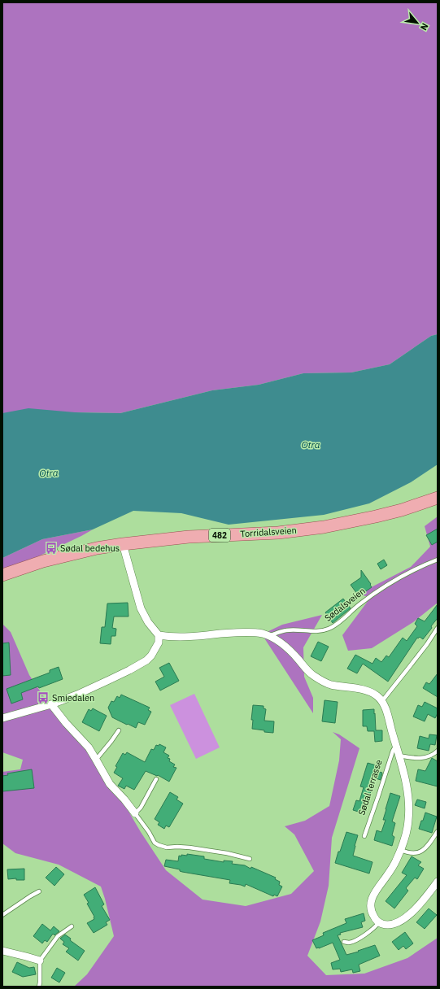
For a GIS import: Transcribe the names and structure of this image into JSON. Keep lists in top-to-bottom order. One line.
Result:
{"streets":{"main road":["Torridalsveien","482"],"street":["Sødalsveien"],"lane":["Sødal terrasse"]},"water":["Otra"],"places":{"bus stop":["Sødal bedehus","Smiedalen"]},"north":"bottom right"}
